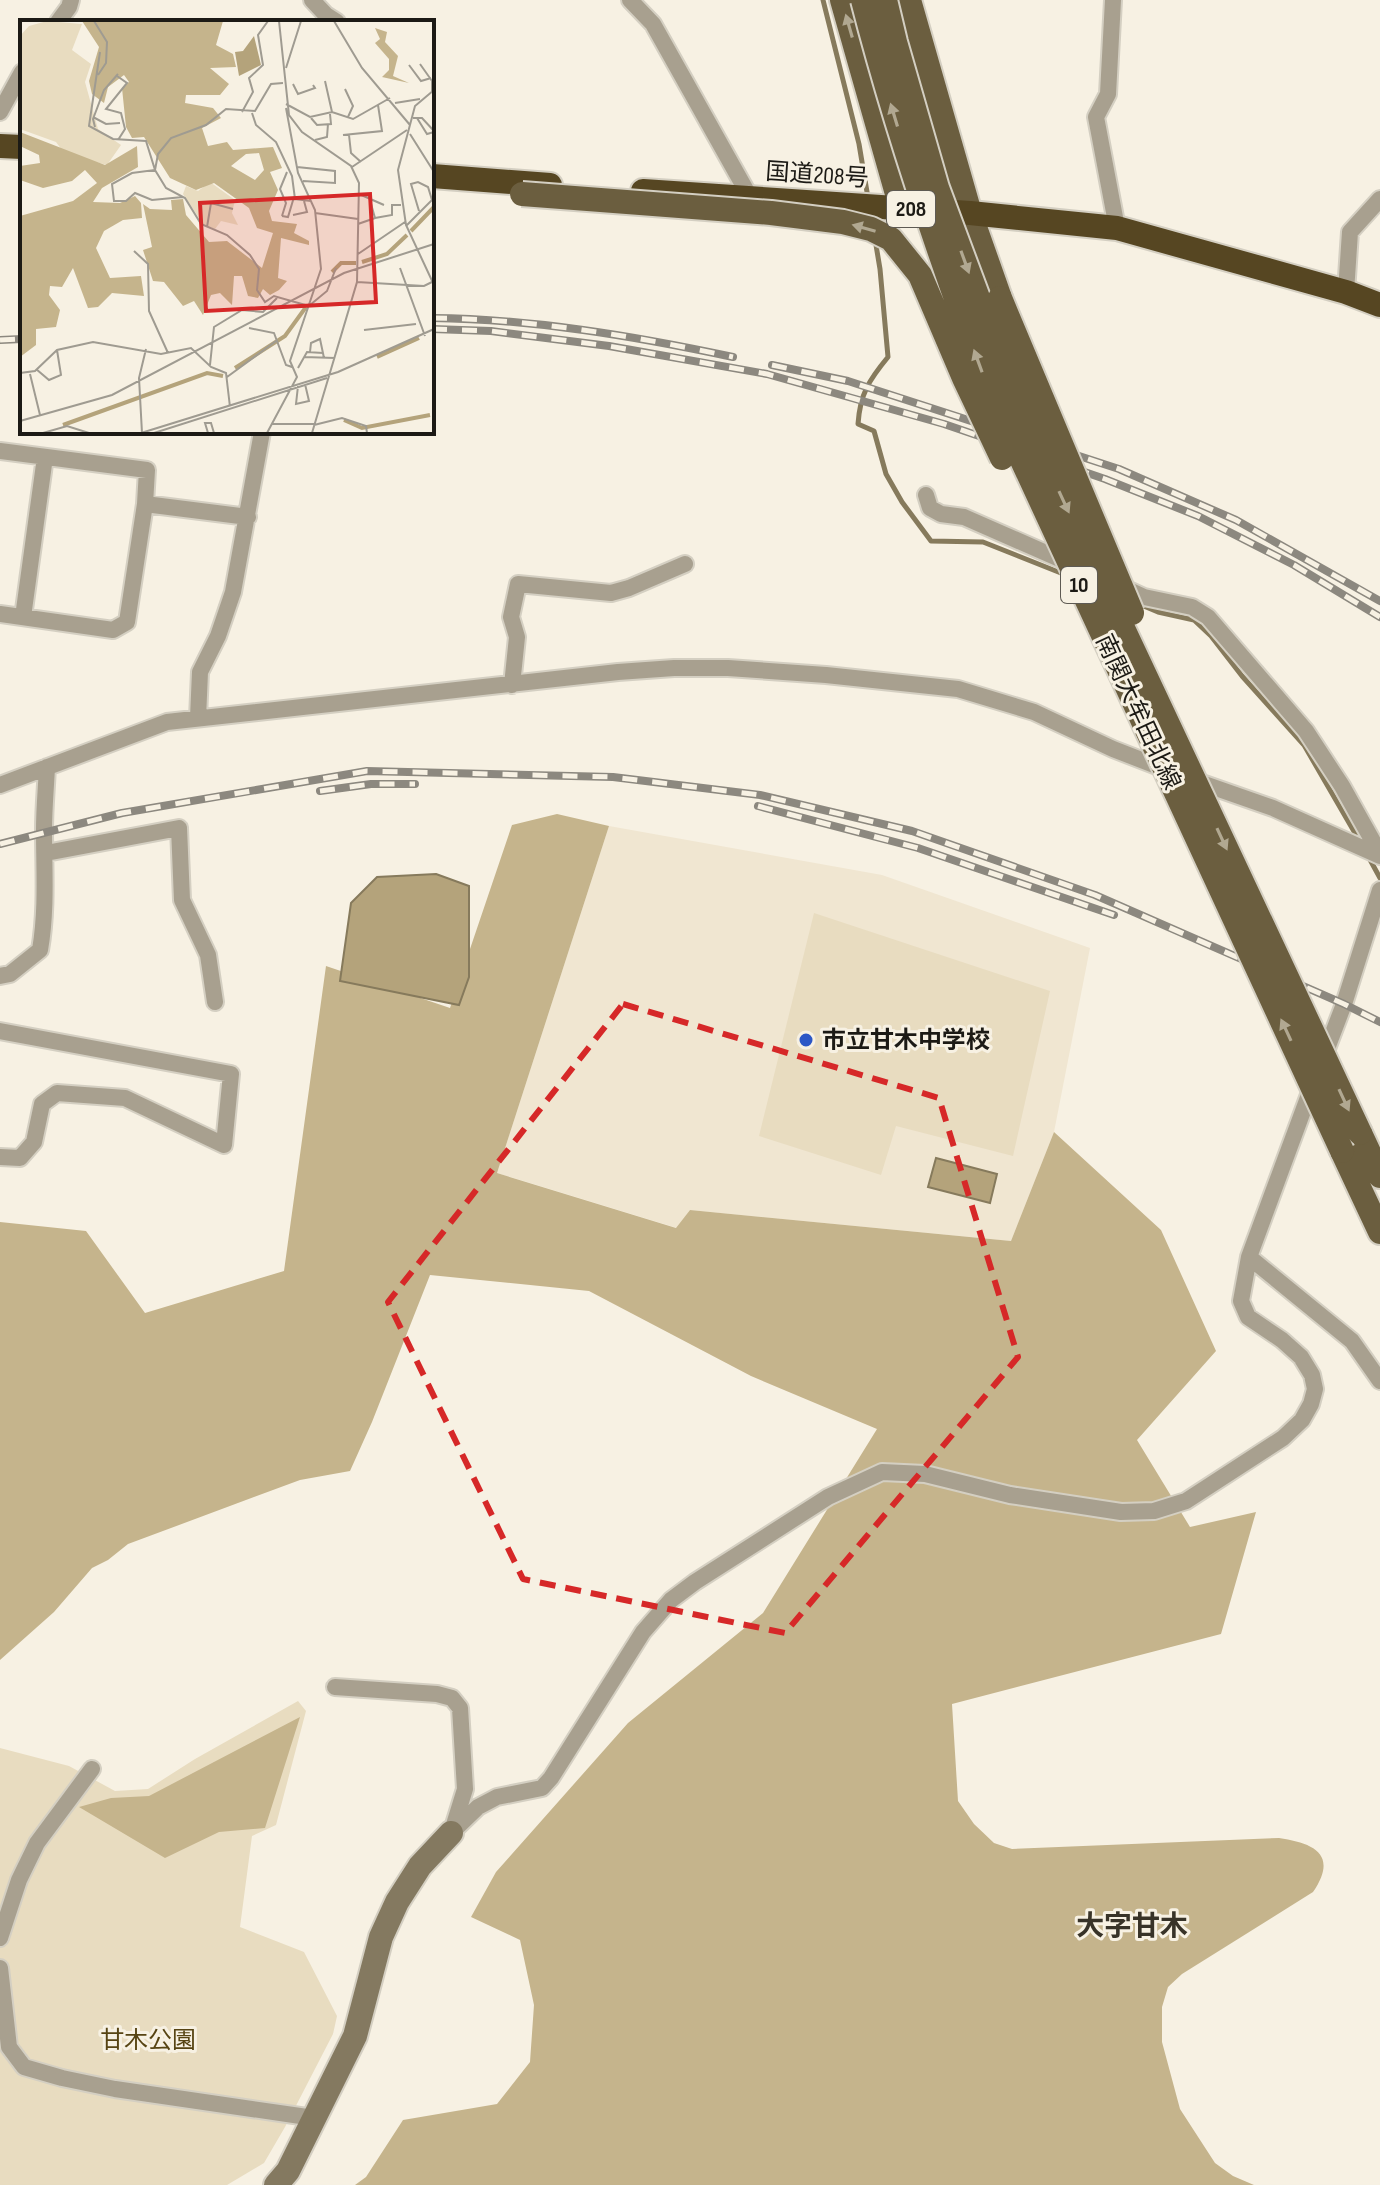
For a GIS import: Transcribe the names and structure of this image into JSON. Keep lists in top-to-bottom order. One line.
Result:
{"streets":{"highway":["国道208号","208"],"main road":["10","南関大牟田北線"]},"districts":["大字甘木"],"parks":["甘木公園"],"places":["市立甘木中学校"]}
